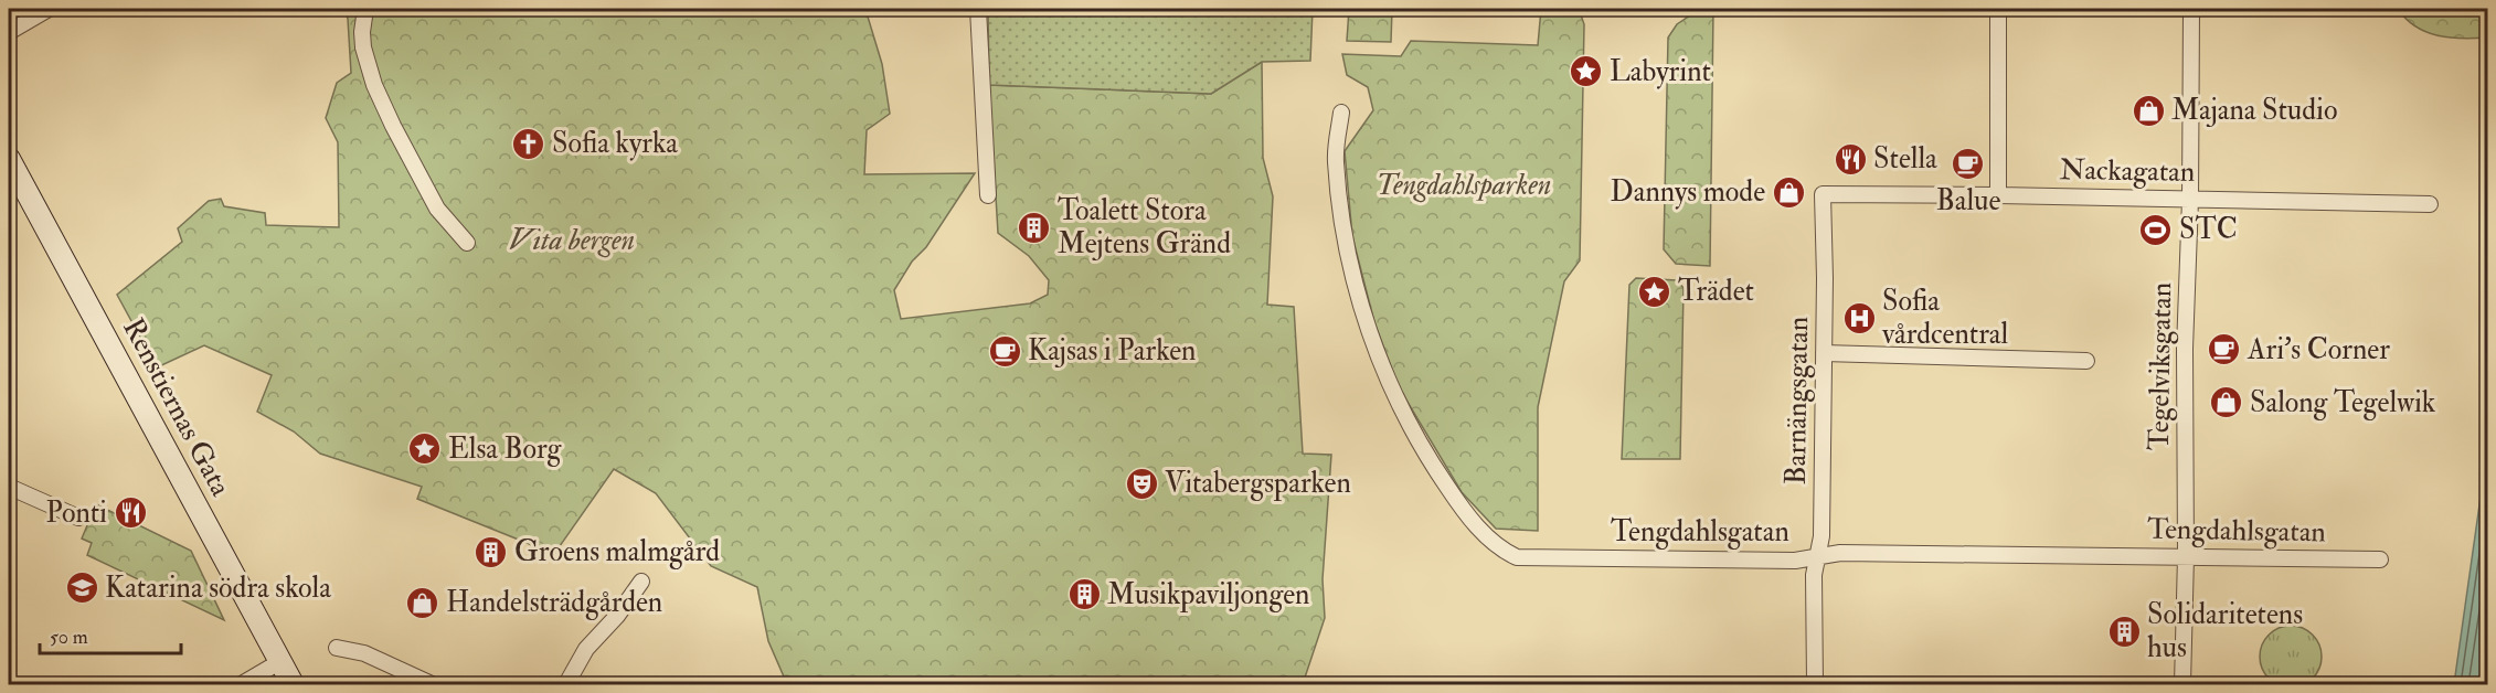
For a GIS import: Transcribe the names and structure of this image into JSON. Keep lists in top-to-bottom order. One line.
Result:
{"streets":{"street":["Nackagatan","Tegelviksgatan","Barnängsgatan","Renstiernas Gata","Tengdahlsgatan"]},"crossings":[["Nackagatan","Tegelviksgatan"],["Nackagatan","Barnängsgatan"],["Tegelviksgatan","Tengdahlsgatan"],["Barnängsgatan","Tengdahlsgatan"]],"parks":["Tengdahlsparken","Vita bergen"],"places":{"place":["Labyrint","Trädet","Elsa Borg"],"shop":["Majana Studio","Dannys mode","Salong Tegelwik","Handelsträdgården"],"church":["Sofia kyrka"],"restaurant":["Stella","Ponti"],"cafe":["Balue","Ari's Corner","Kajsas i Parken"],"building":["Toalett Stora Mejtens Gränd","Groens malmgård","Musikpaviljongen","Solidaritetens hus"],"sports":["STC"],"hospital":["Sofia vårdcentral"],"theatre":["Vitabergsparken"],"school or university":["Katarina södra skola"]},"scale_bar":"50 m"}
